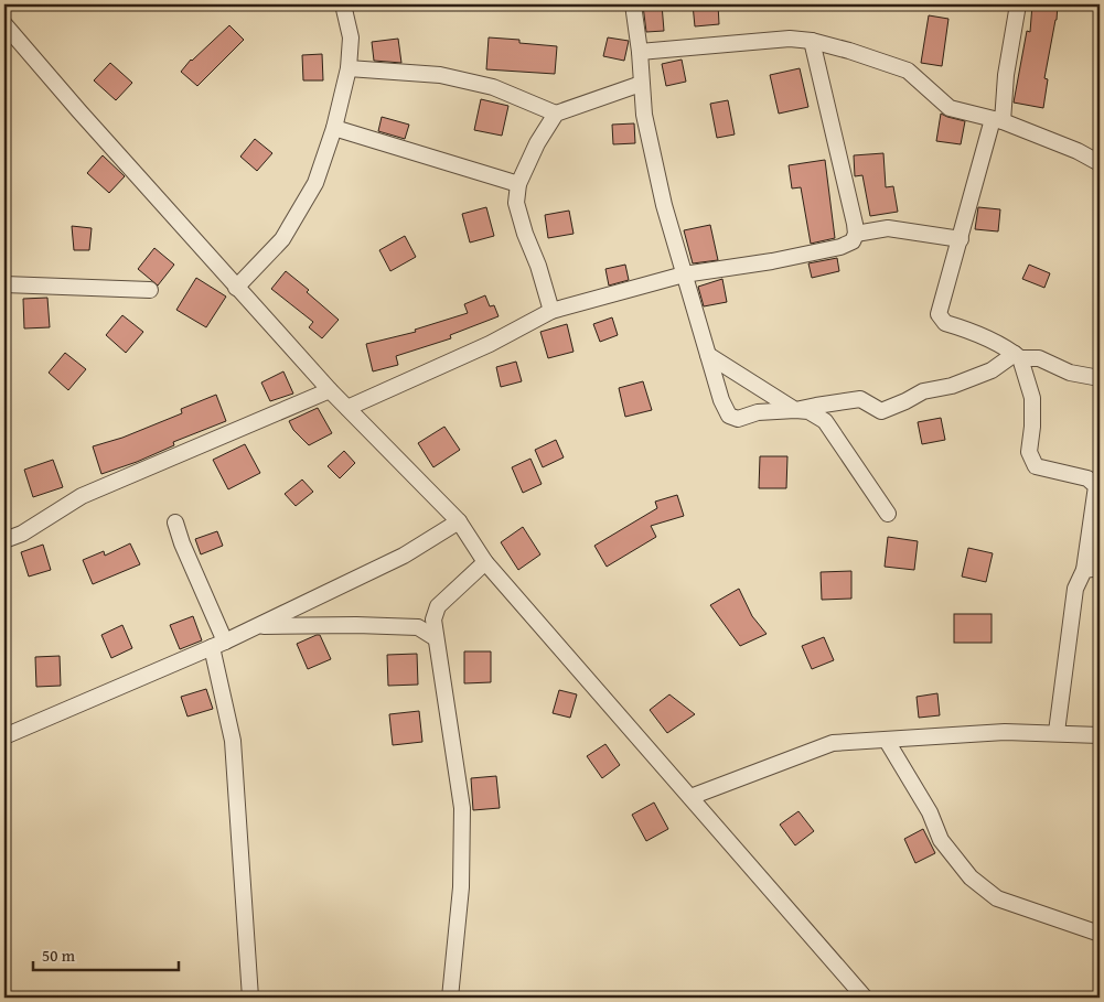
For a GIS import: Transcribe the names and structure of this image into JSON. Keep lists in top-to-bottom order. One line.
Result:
{"scale_bar":"50 m"}
